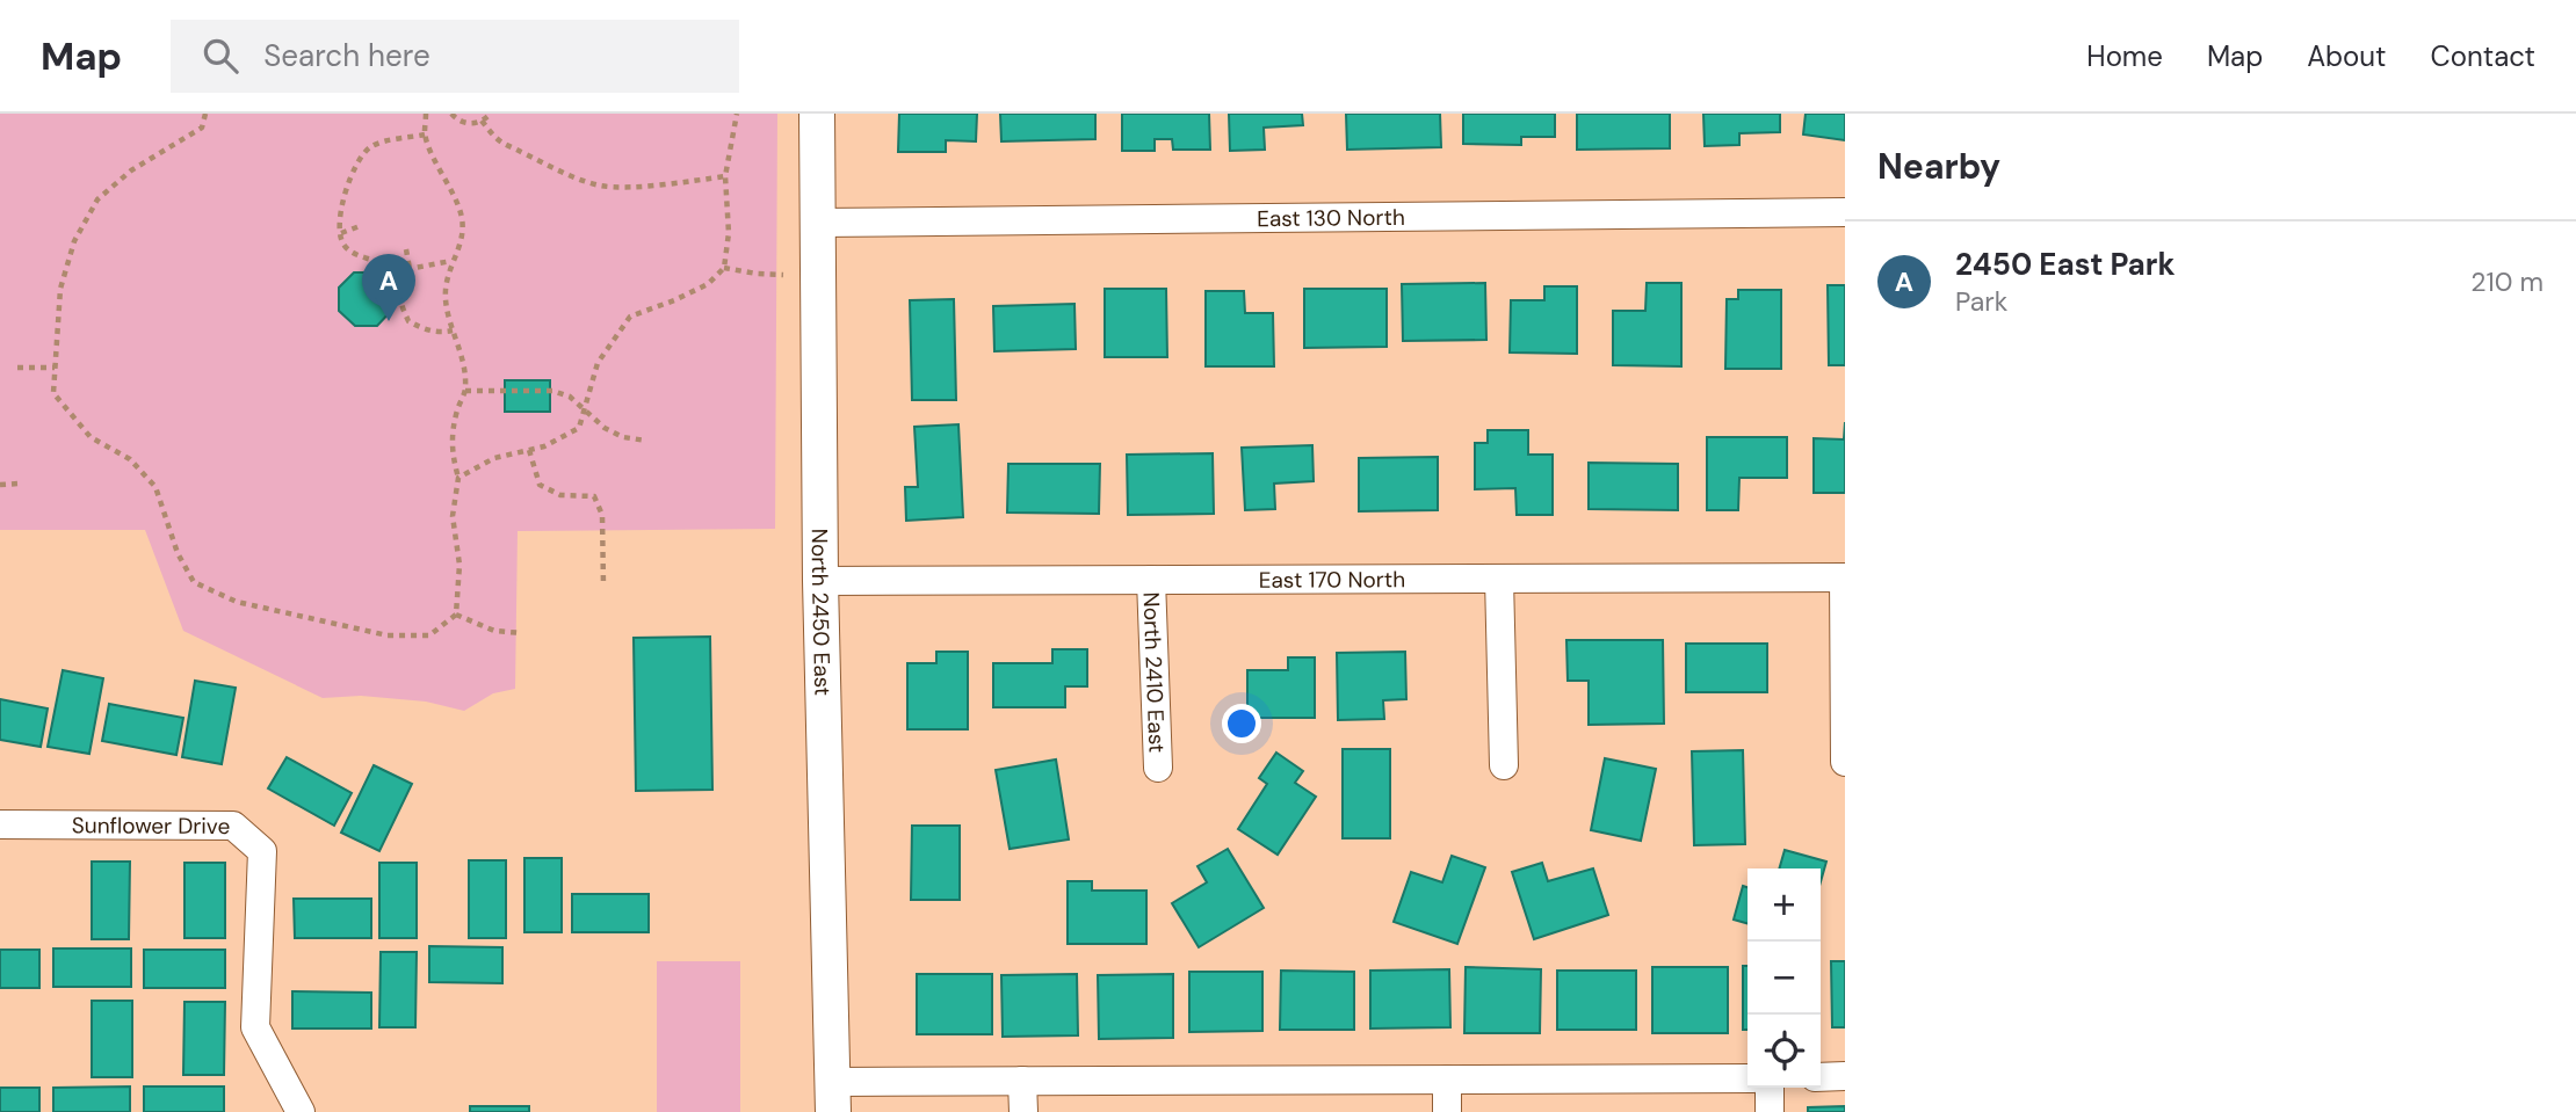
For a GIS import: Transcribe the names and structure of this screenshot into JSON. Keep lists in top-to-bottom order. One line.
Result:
{"streets":{"street":["East 130 North","East 170 North","North 2450 East","North 2410 East","Sunflower Drive"]},"crossings":[["East 130 North","North 2450 East"],["East 170 North","North 2450 East"],["East 170 North","North 2410 East"]],"page":{"header":"Map","search":"Search here","nav":["Home","Map","About","Contact"],"heading":"Nearby","list":[{"mark":"A","name":"2450 East Park","note":"Park","value":"210 m"}],"pins":"A","map_buttons":["+","−"]}}
